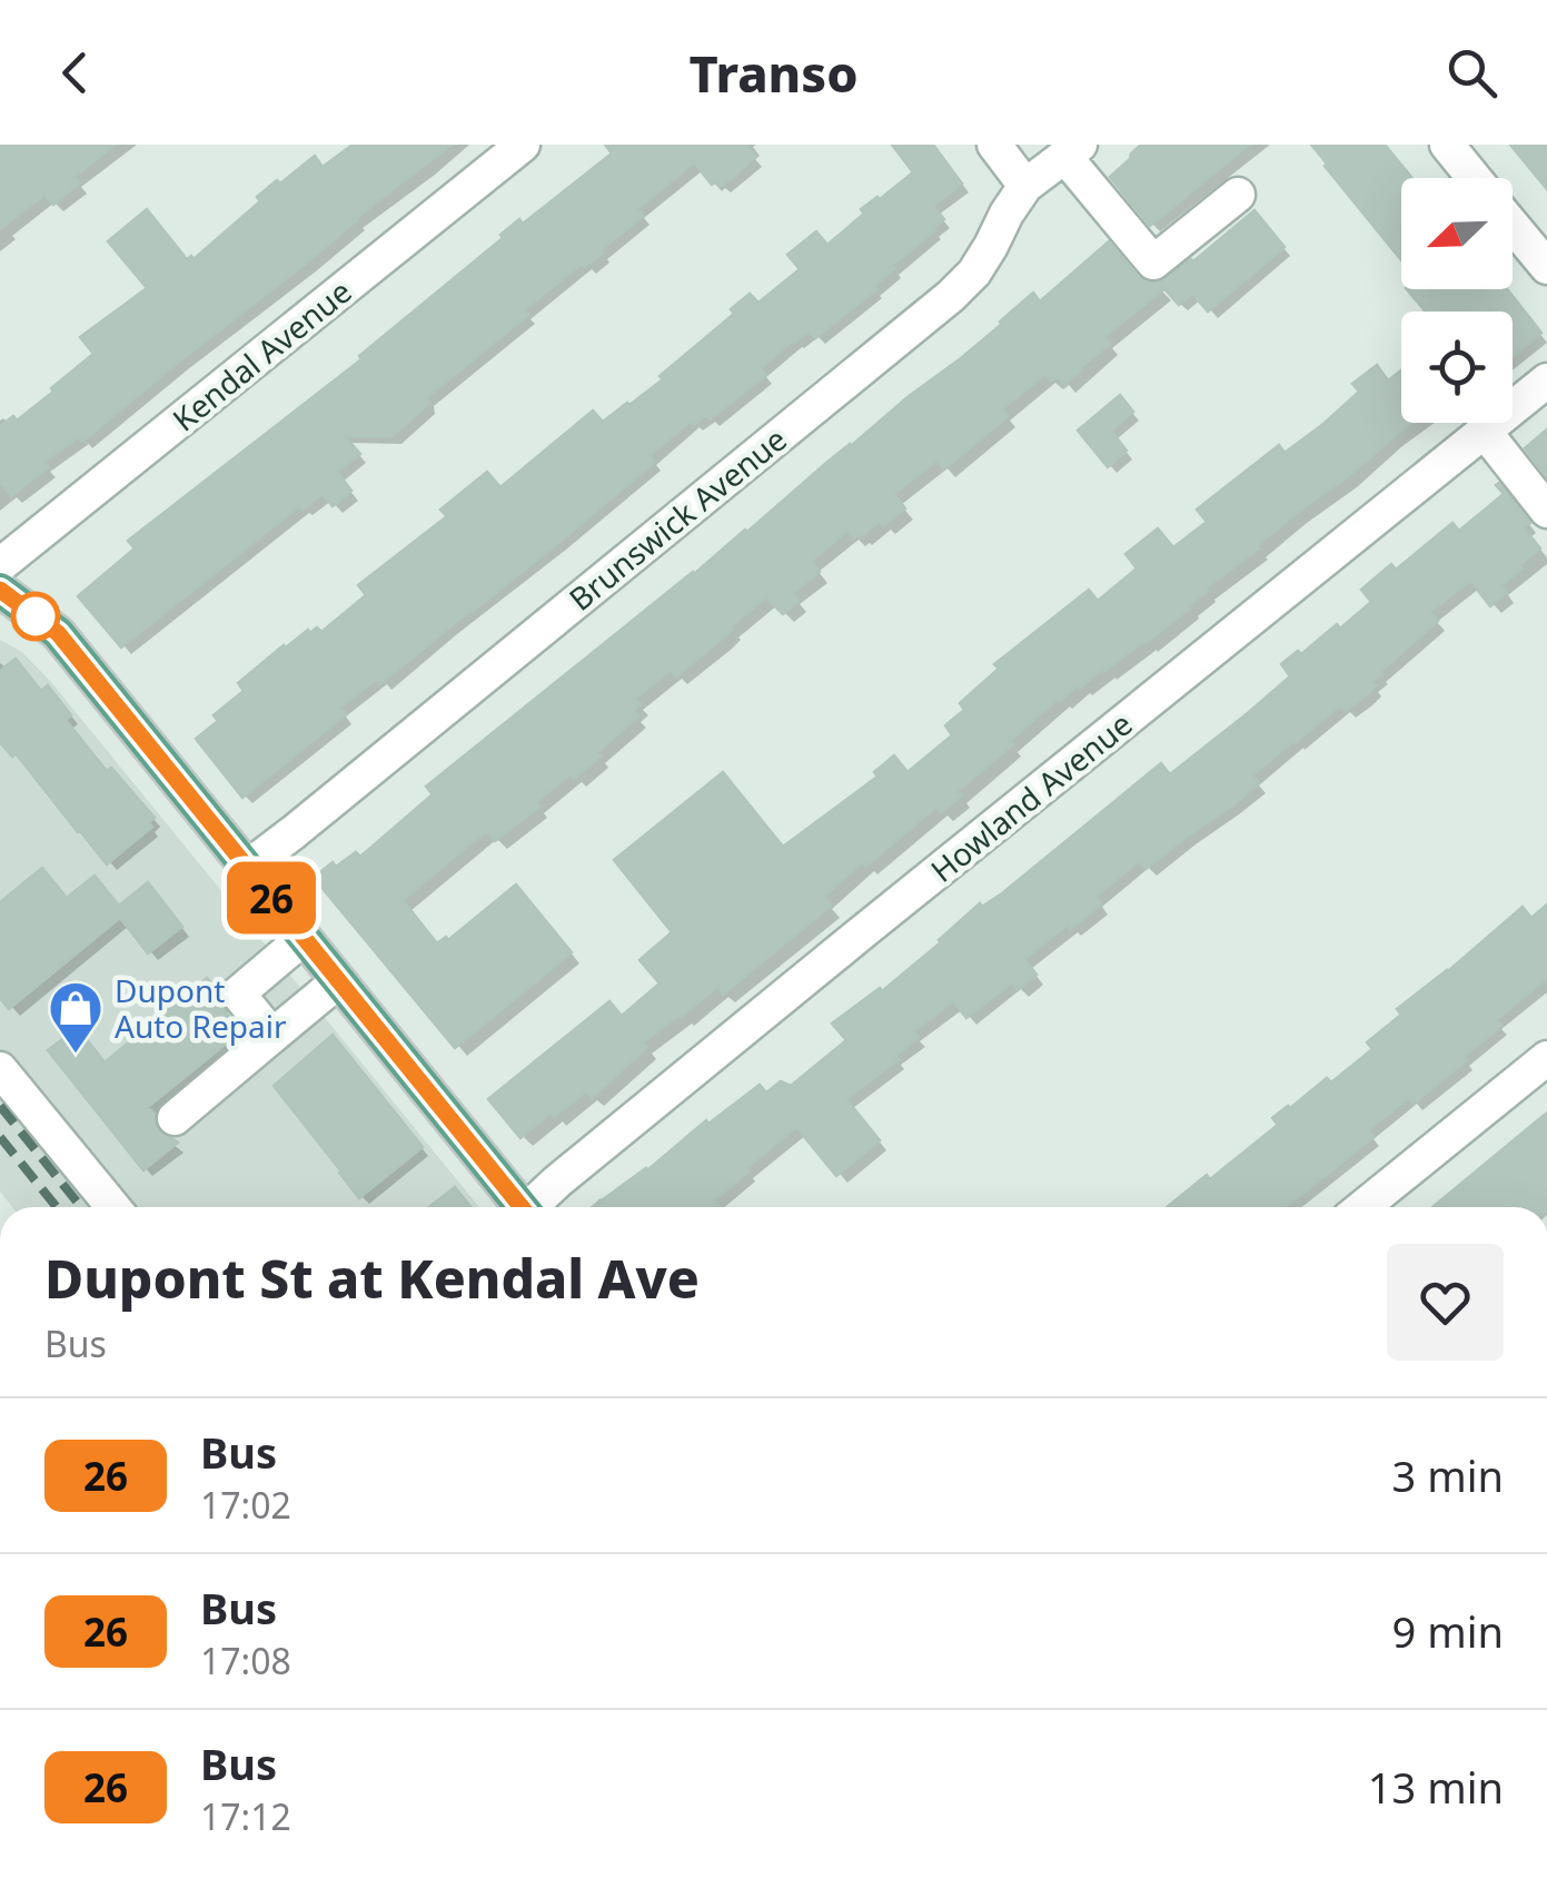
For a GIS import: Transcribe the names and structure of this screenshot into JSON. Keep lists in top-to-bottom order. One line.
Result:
{"streets":{"street":["Kendal Avenue","Brunswick Avenue","Howland Avenue"]},"places":{"shop":["Dupont Auto Repair"]},"lines":["bus line 26"],"north":"bottom left","page":{"header":"Transo","on_map":"26","heading":["Dupont St at Kendal Ave","Bus"],"list":[{"mark":"26","name":"Bus","note":"17:02","value":"3 min"},{"mark":"26","name":"Bus","note":"17:08","value":"9 min"},{"mark":"26","name":"Bus","note":"17:12","value":"13 min"}]}}
